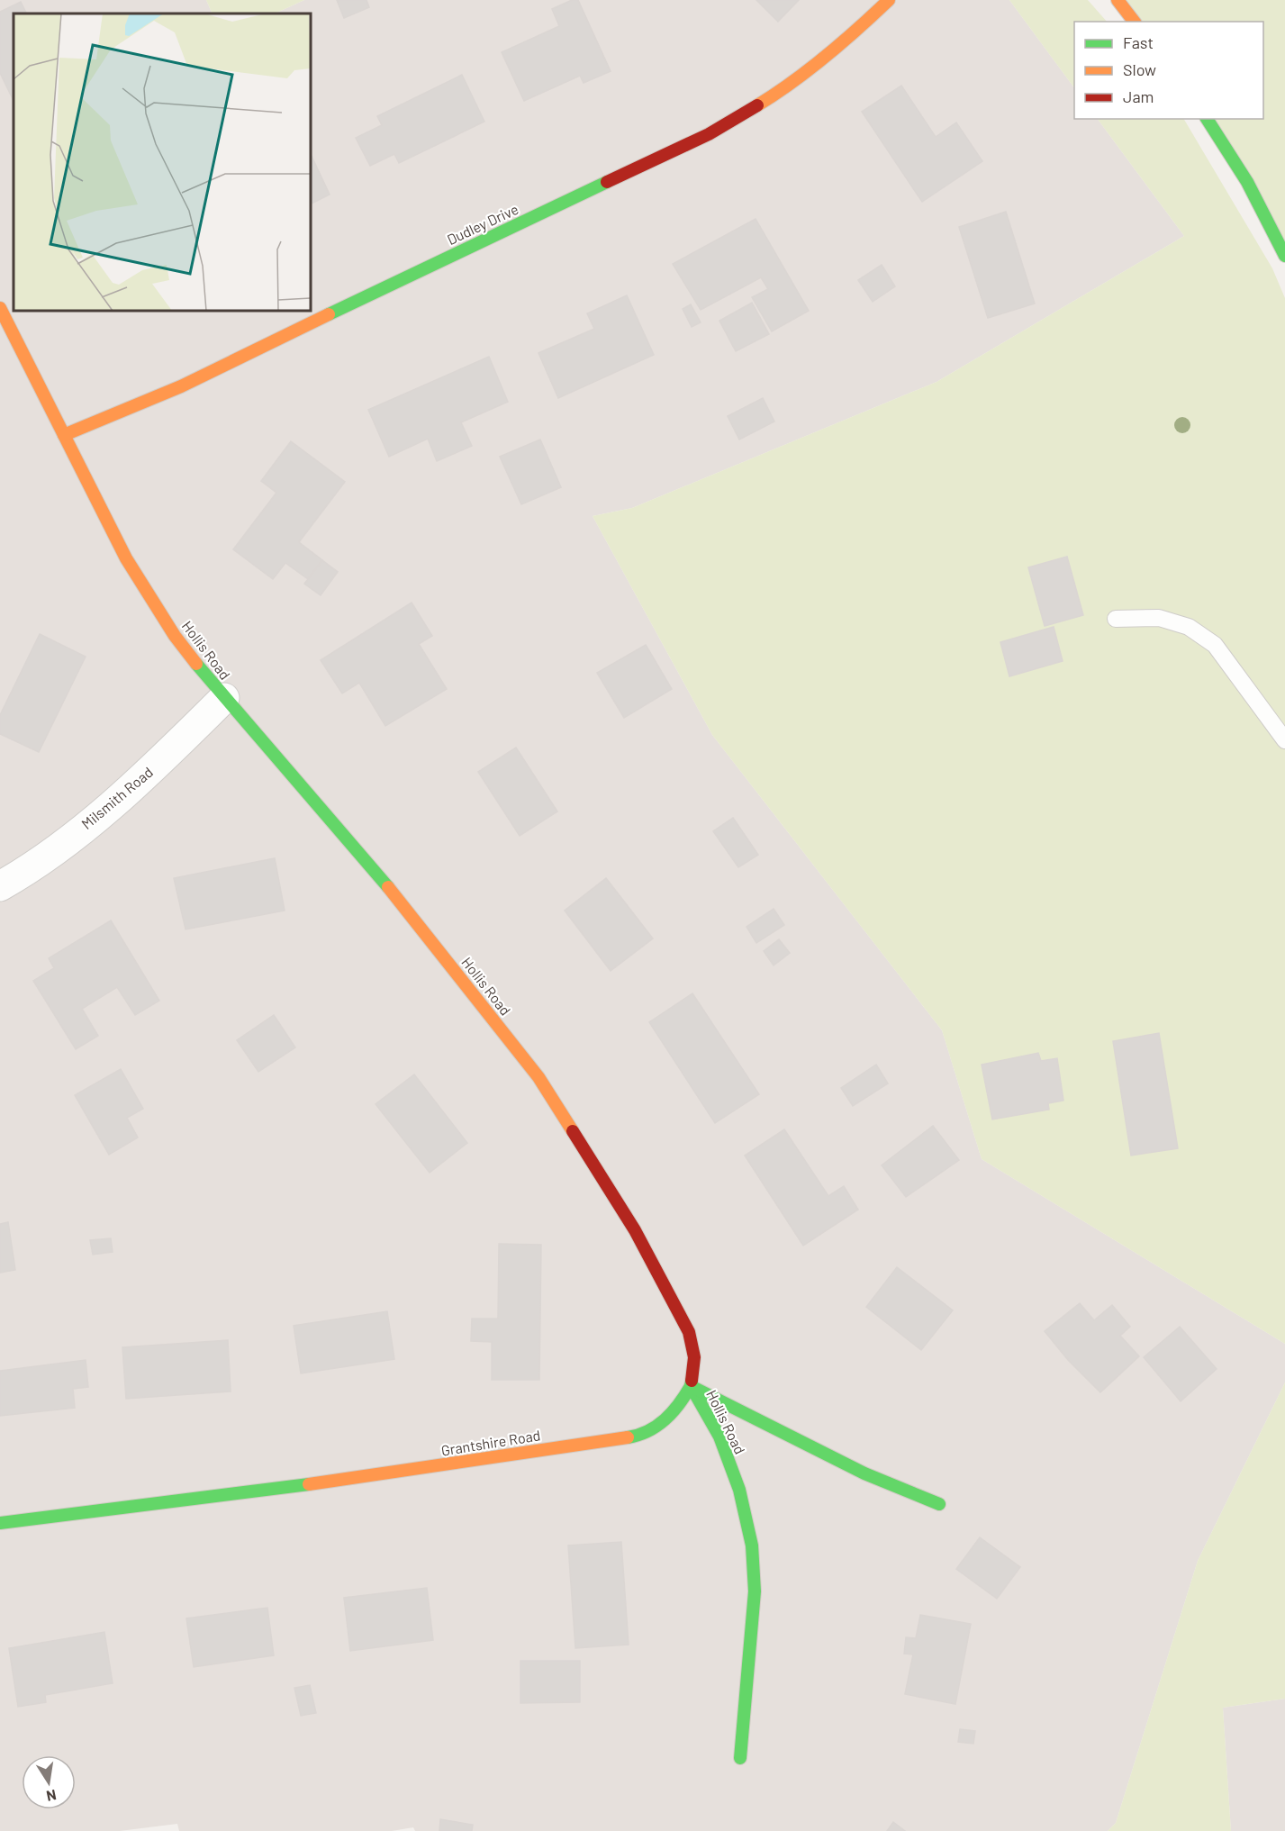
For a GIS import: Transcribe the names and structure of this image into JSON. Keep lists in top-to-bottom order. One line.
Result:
{"streets":{"street":["Dudley Drive","Hollis Road","Milsmith Road","Grantshire Road"]},"crossings":[["Dudley Drive","Hollis Road"],["Hollis Road","Milsmith Road"],["Hollis Road","Grantshire Road"]],"legend":["Fast","Slow","Jam"],"north":"bottom"}
